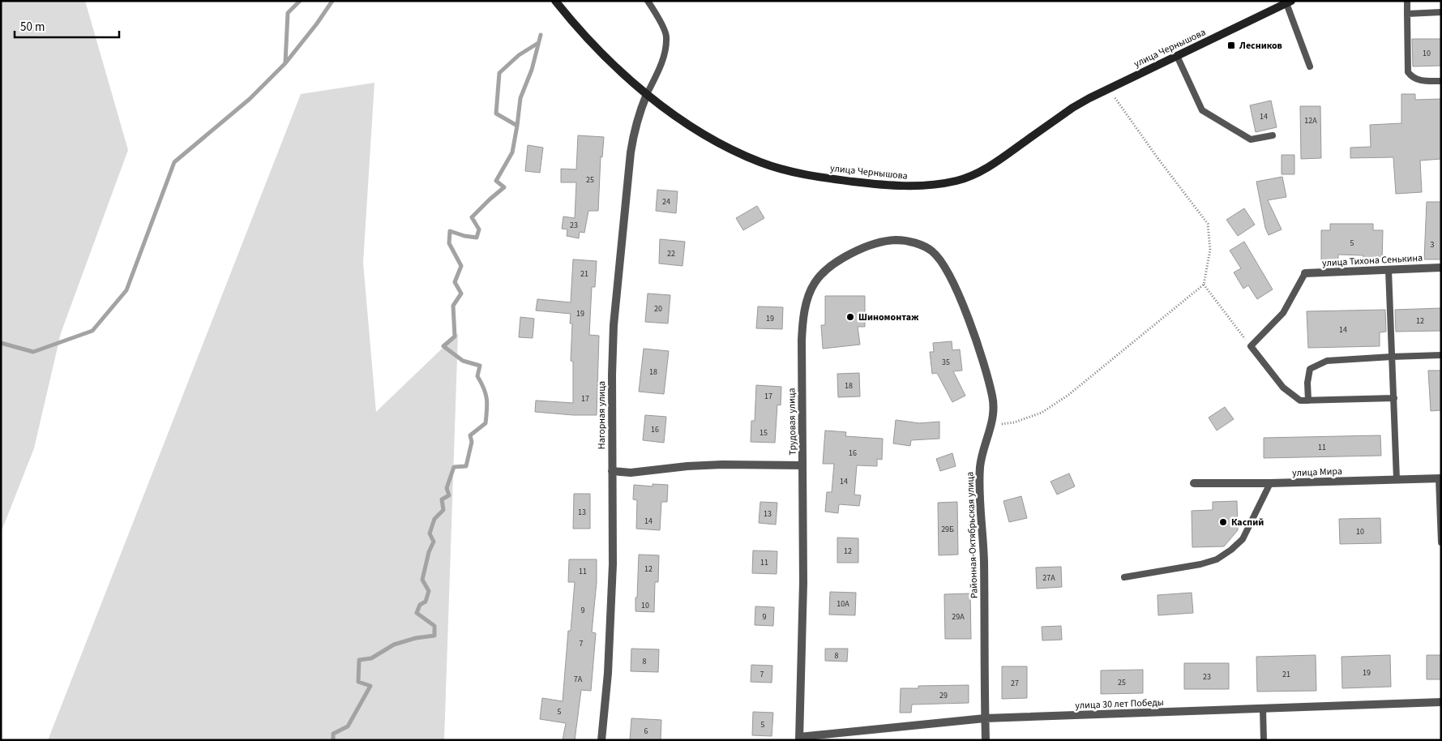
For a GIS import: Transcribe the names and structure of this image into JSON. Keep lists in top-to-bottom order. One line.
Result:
{"streets":{"main road":["улица Чернышова"],"street":["улица Тихона Сенькина","Нагорная улица","Трудовая улица","улица Мира","Районная-Октябрьская улица","улица 30 лет Победы"]},"crossings":[["улица Чернышова","Нагорная улица"],["Трудовая улица","Районная-Октябрьская улица"],["Трудовая улица","улица 30 лет Победы"],["Районная-Октябрьская улица","улица 30 лет Победы"]],"places":{"transit":["Лесников"],"other":["Шиномонтаж","Каспий"]},"house_numbers":["10","14","12А","25","24","23","5","3","22","21","20","19","19","12","14","35","18","18","17","17","16","15","11","16","14","13","13","14","29Б","10","12","11","12","11","27А","10А","10","9","9","29А","7","8","8","19","7","21","23","7А","25","27","29","5","5","6"],"scale_bar":"50 m"}
